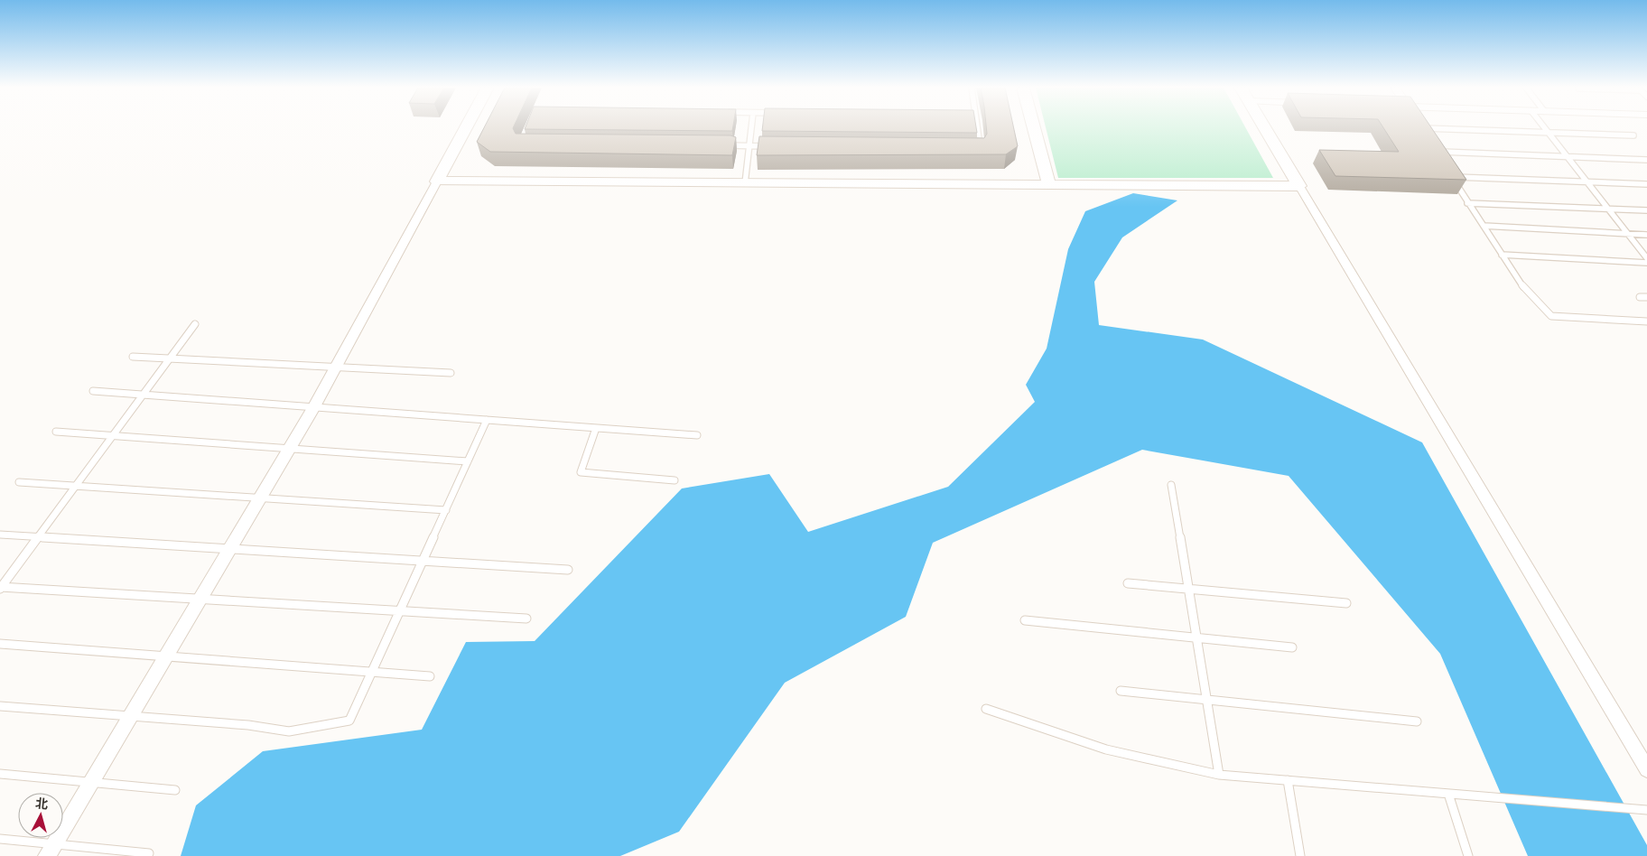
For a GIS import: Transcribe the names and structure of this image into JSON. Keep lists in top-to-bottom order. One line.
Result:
{"north":"top"}
